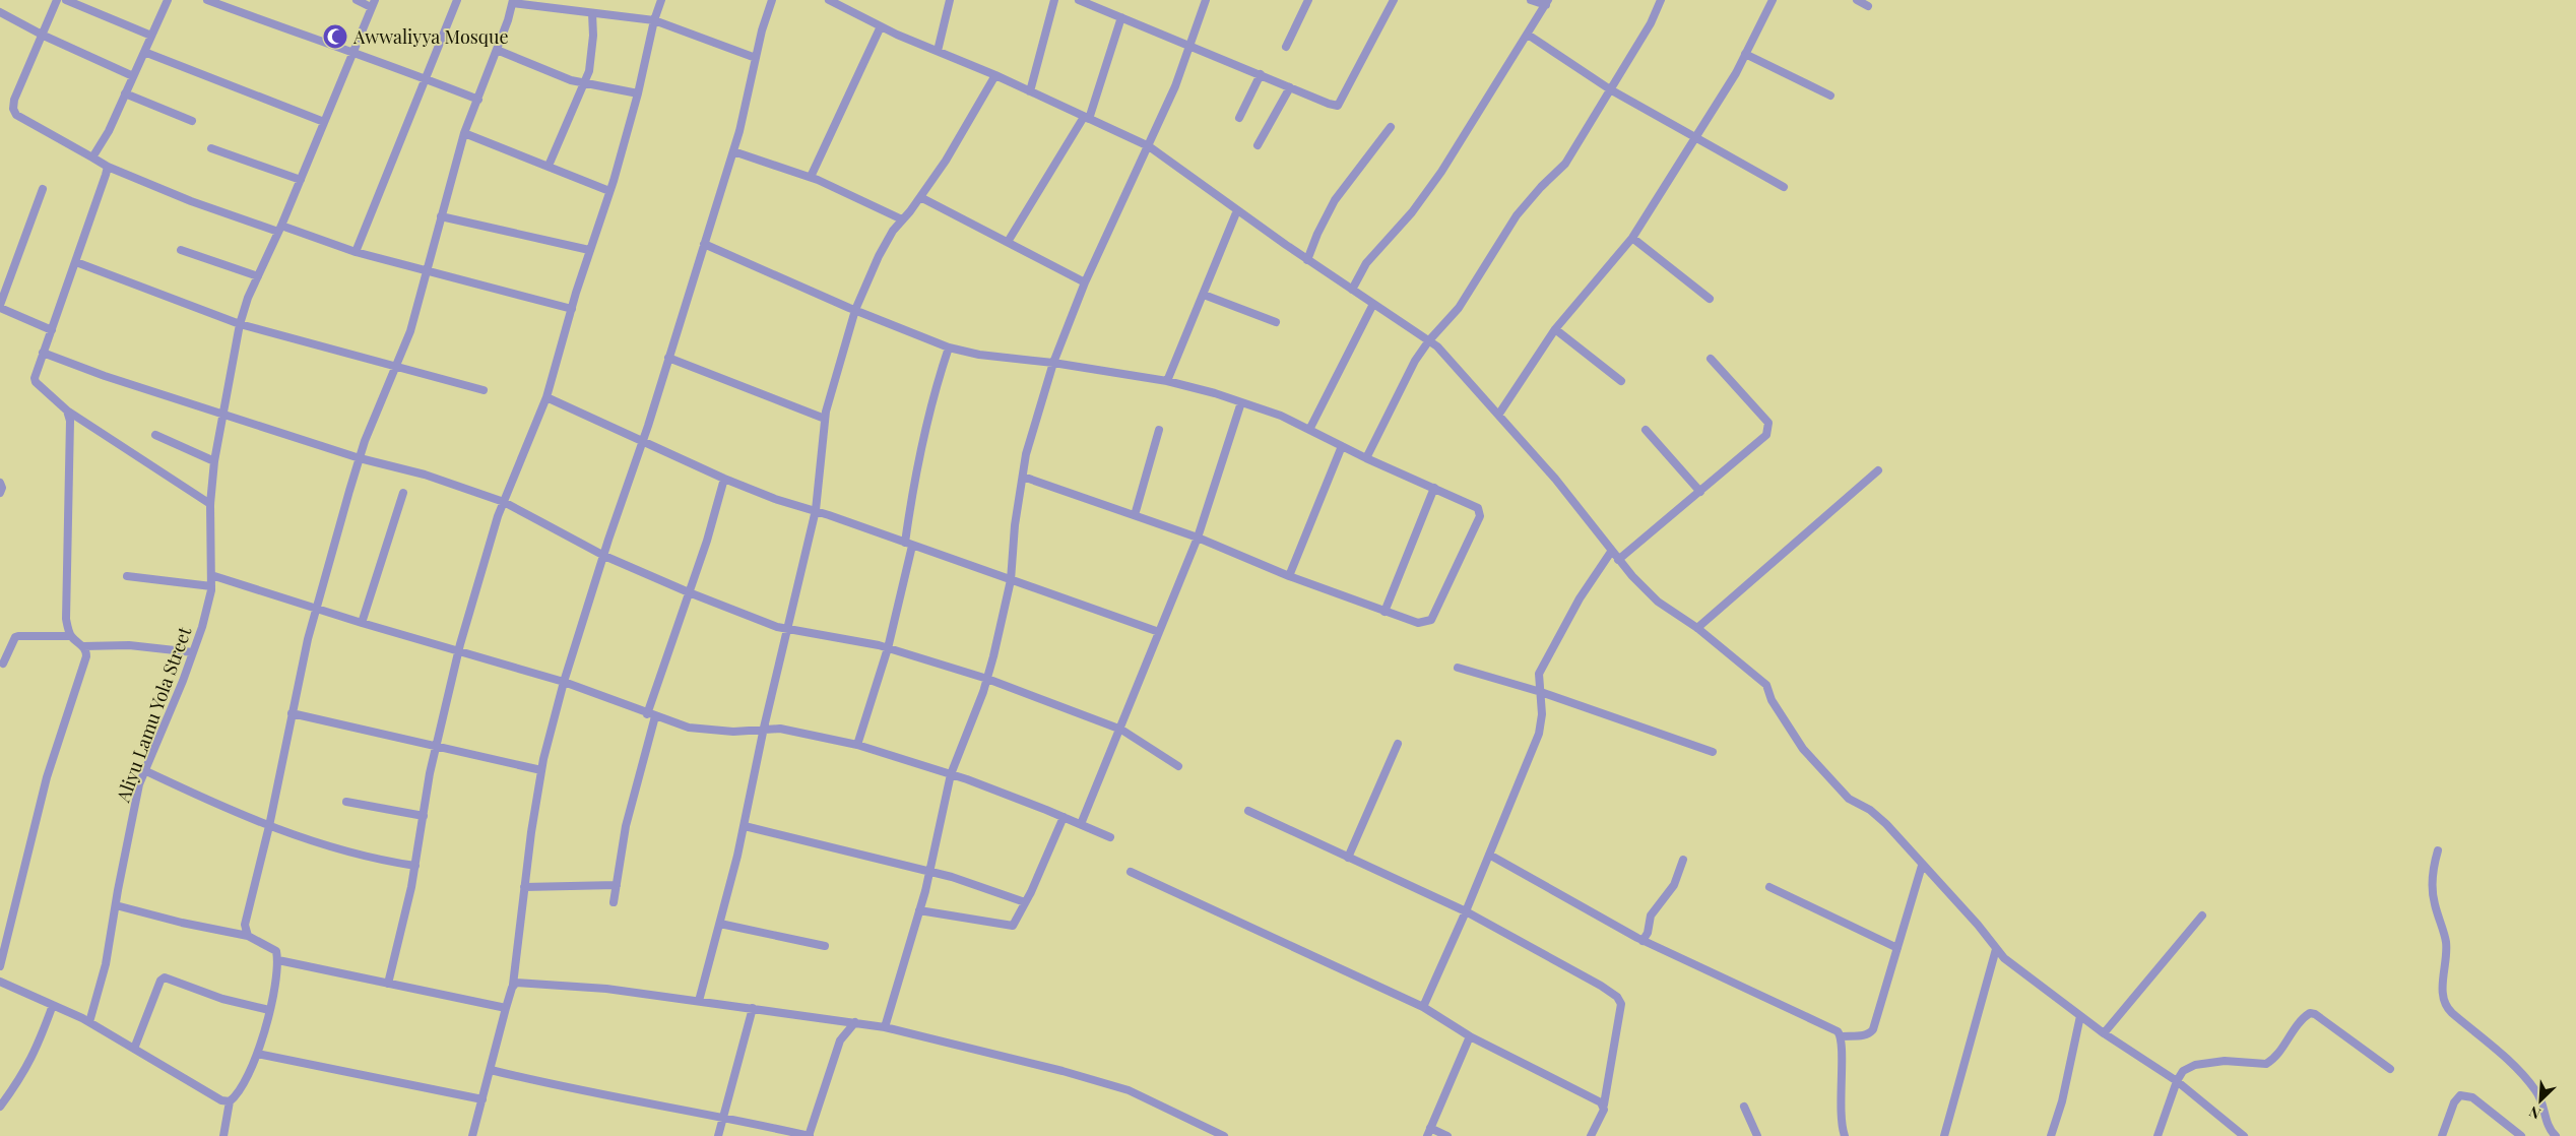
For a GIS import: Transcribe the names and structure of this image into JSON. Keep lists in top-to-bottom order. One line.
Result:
{"streets":{"street":["Aliyu Lamu Yola Street"]},"places":{"mosque":["Awwaliyya Mosque"]},"north":"bottom left"}
